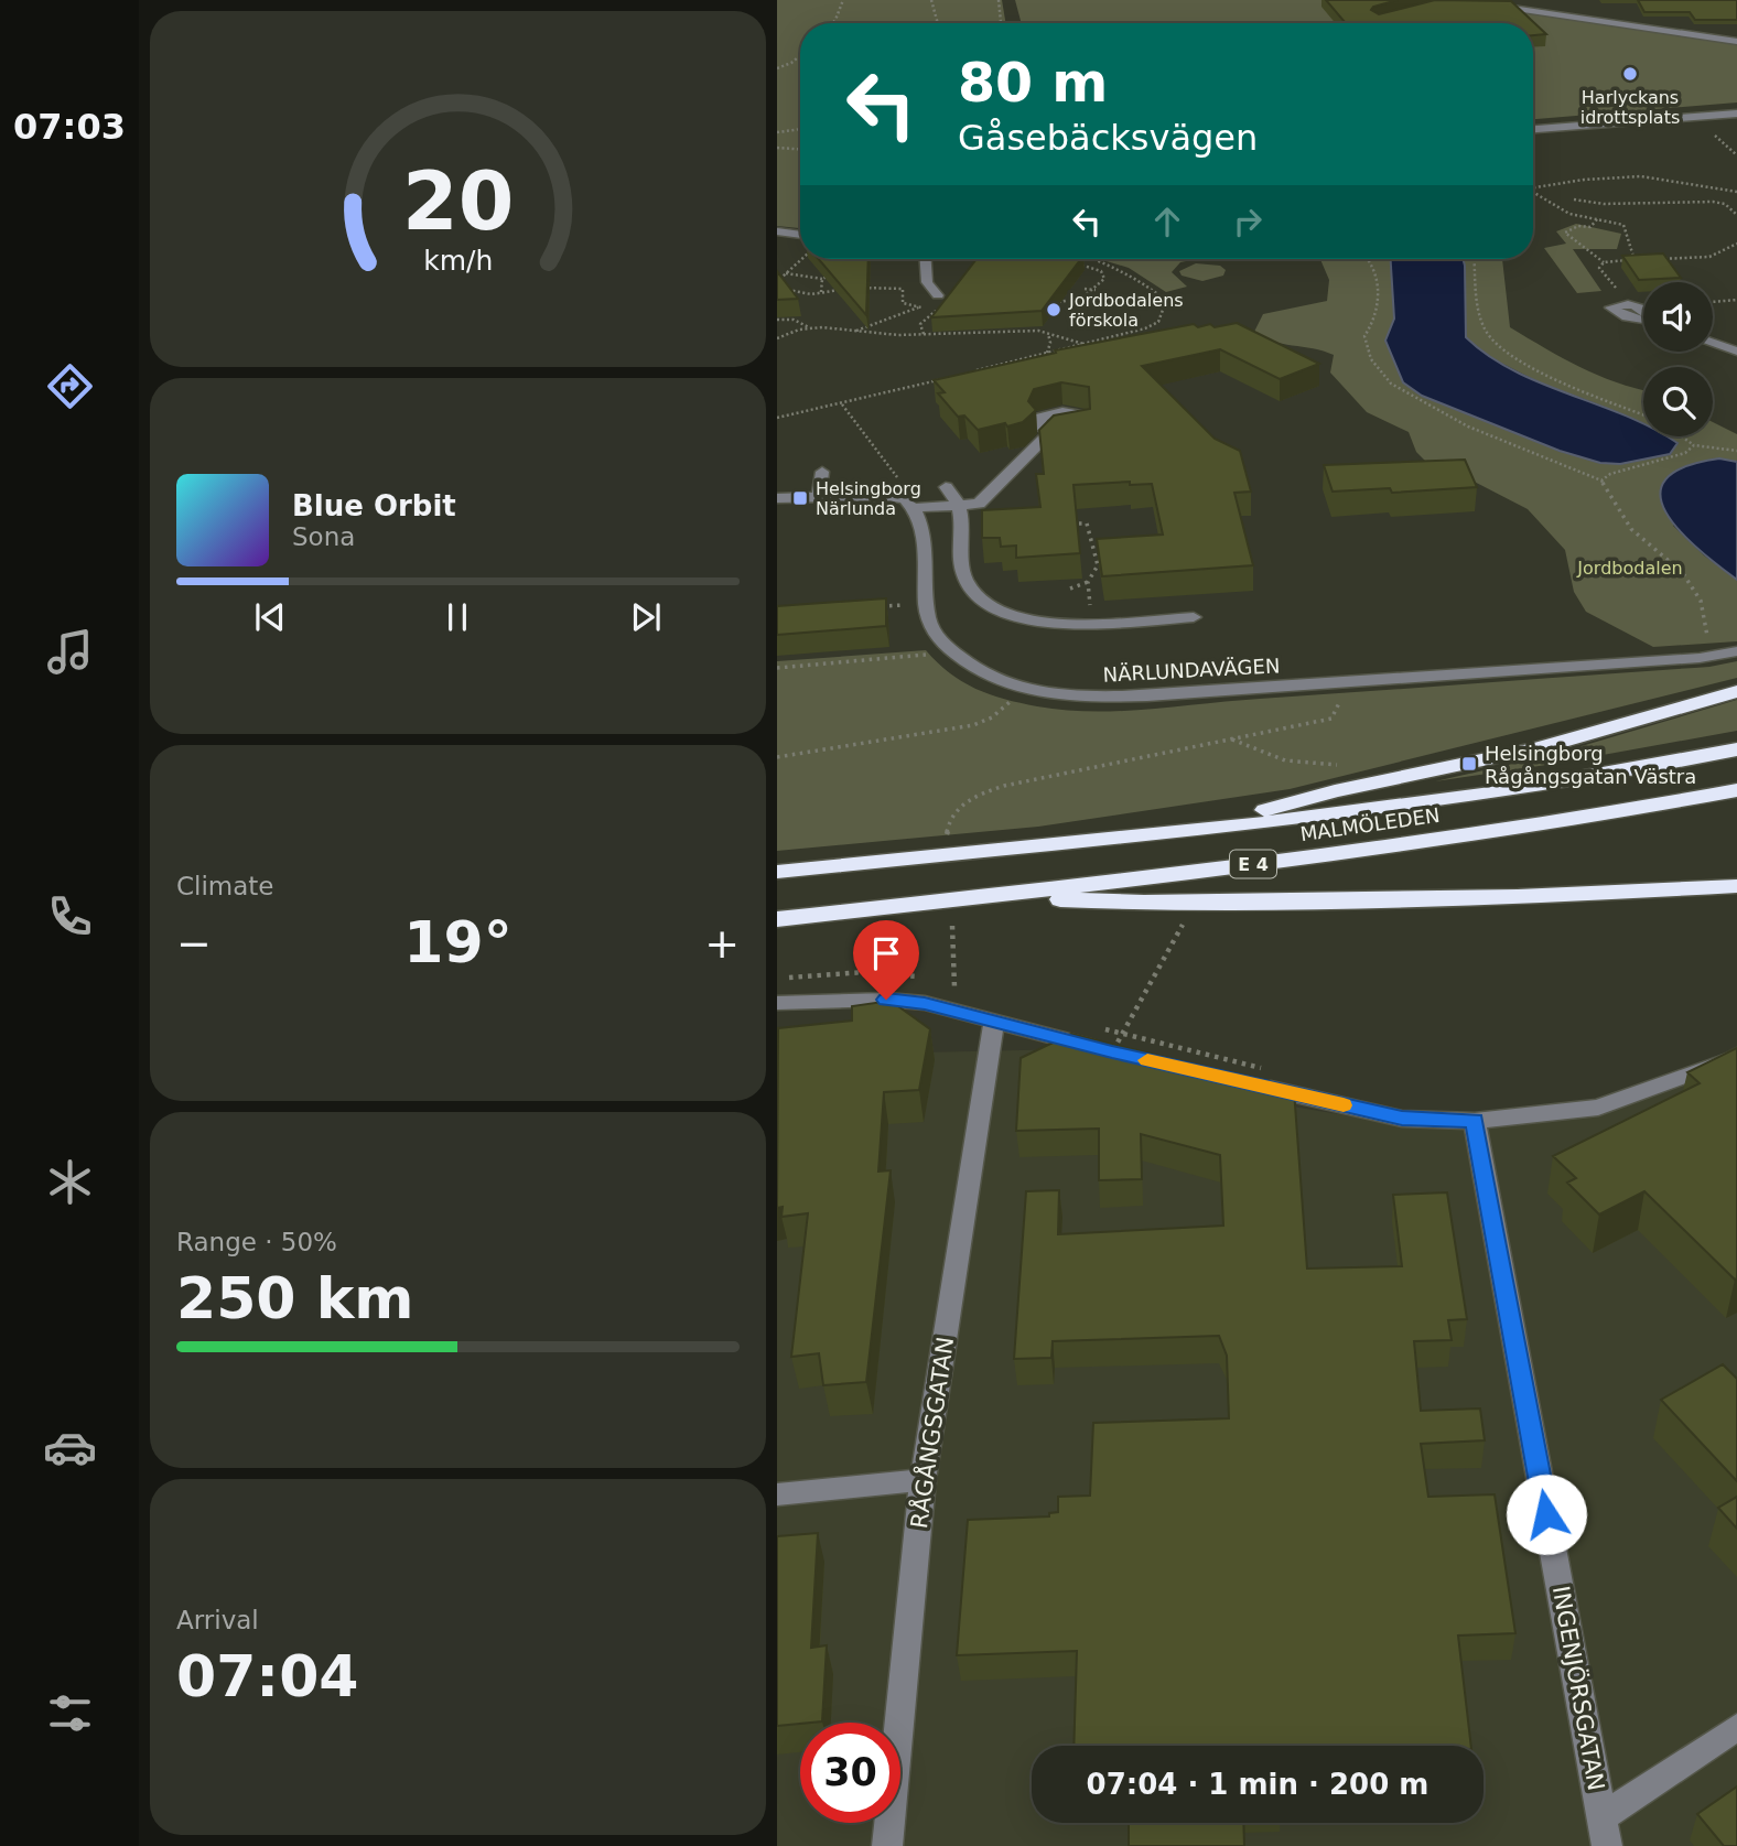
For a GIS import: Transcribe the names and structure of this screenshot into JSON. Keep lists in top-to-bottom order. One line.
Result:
{"streets":{"highway":["MALMÖLEDEN","E 4"],"street":["NÄRLUNDAVÄGEN","RÅGÅNGSGATAN","INGENJÖRSGATAN"]},"parks":["Jordbodalen"],"places":{"other":["Harlyckans idrottsplats","Jordbodalens förskola"],"transit":["Helsingborg Närlunda","Helsingborg Rågångsgatan Västra"]},"page":{"tabs":"07:03","turn":["80 m","Gåsebäcksvägen"],"song":["Blue Orbit","Sona"],"tile":["Climate",["Range · 50%","250 km"],["Arrival","07:04"]],"heat":["−","19°","+"],"limit":"30","trip":"07:04 · 1 min · 200 m","gauge":["20","km/h"]}}
